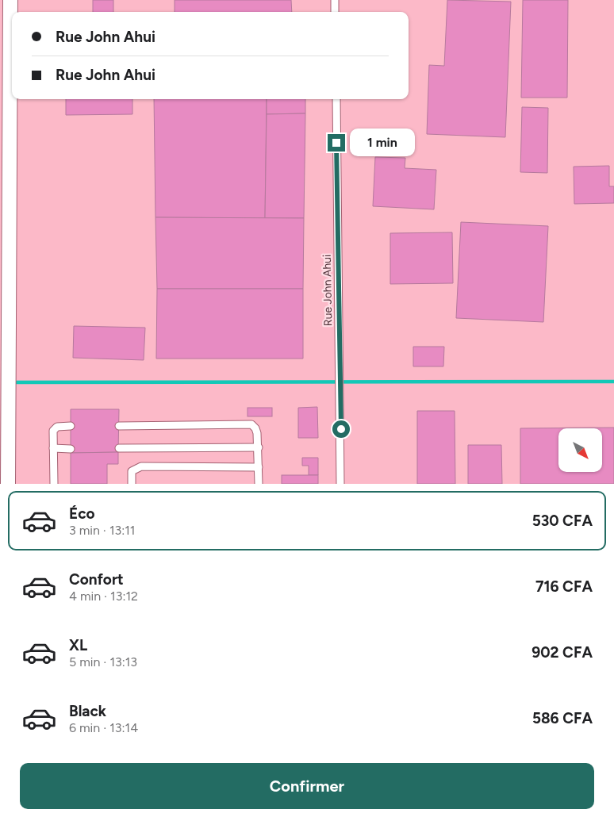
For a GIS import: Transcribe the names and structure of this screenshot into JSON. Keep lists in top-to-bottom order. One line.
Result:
{"streets":{"lane":["Rue John Ahui"]},"north":"bottom right","page":{"banner":["Rue John Ahui","Rue John Ahui"],"bubble":"1 min","list":[{"name":"Éco","note":"3 min · 13:11","value":"530 CFA"},{"name":"Confort","note":"4 min · 13:12","value":"716 CFA"},{"name":"XL","note":"5 min · 13:13","value":"902 CFA"},{"name":"Black","note":"6 min · 13:14","value":"586 CFA"}],"buttons":"Confirmer"}}
